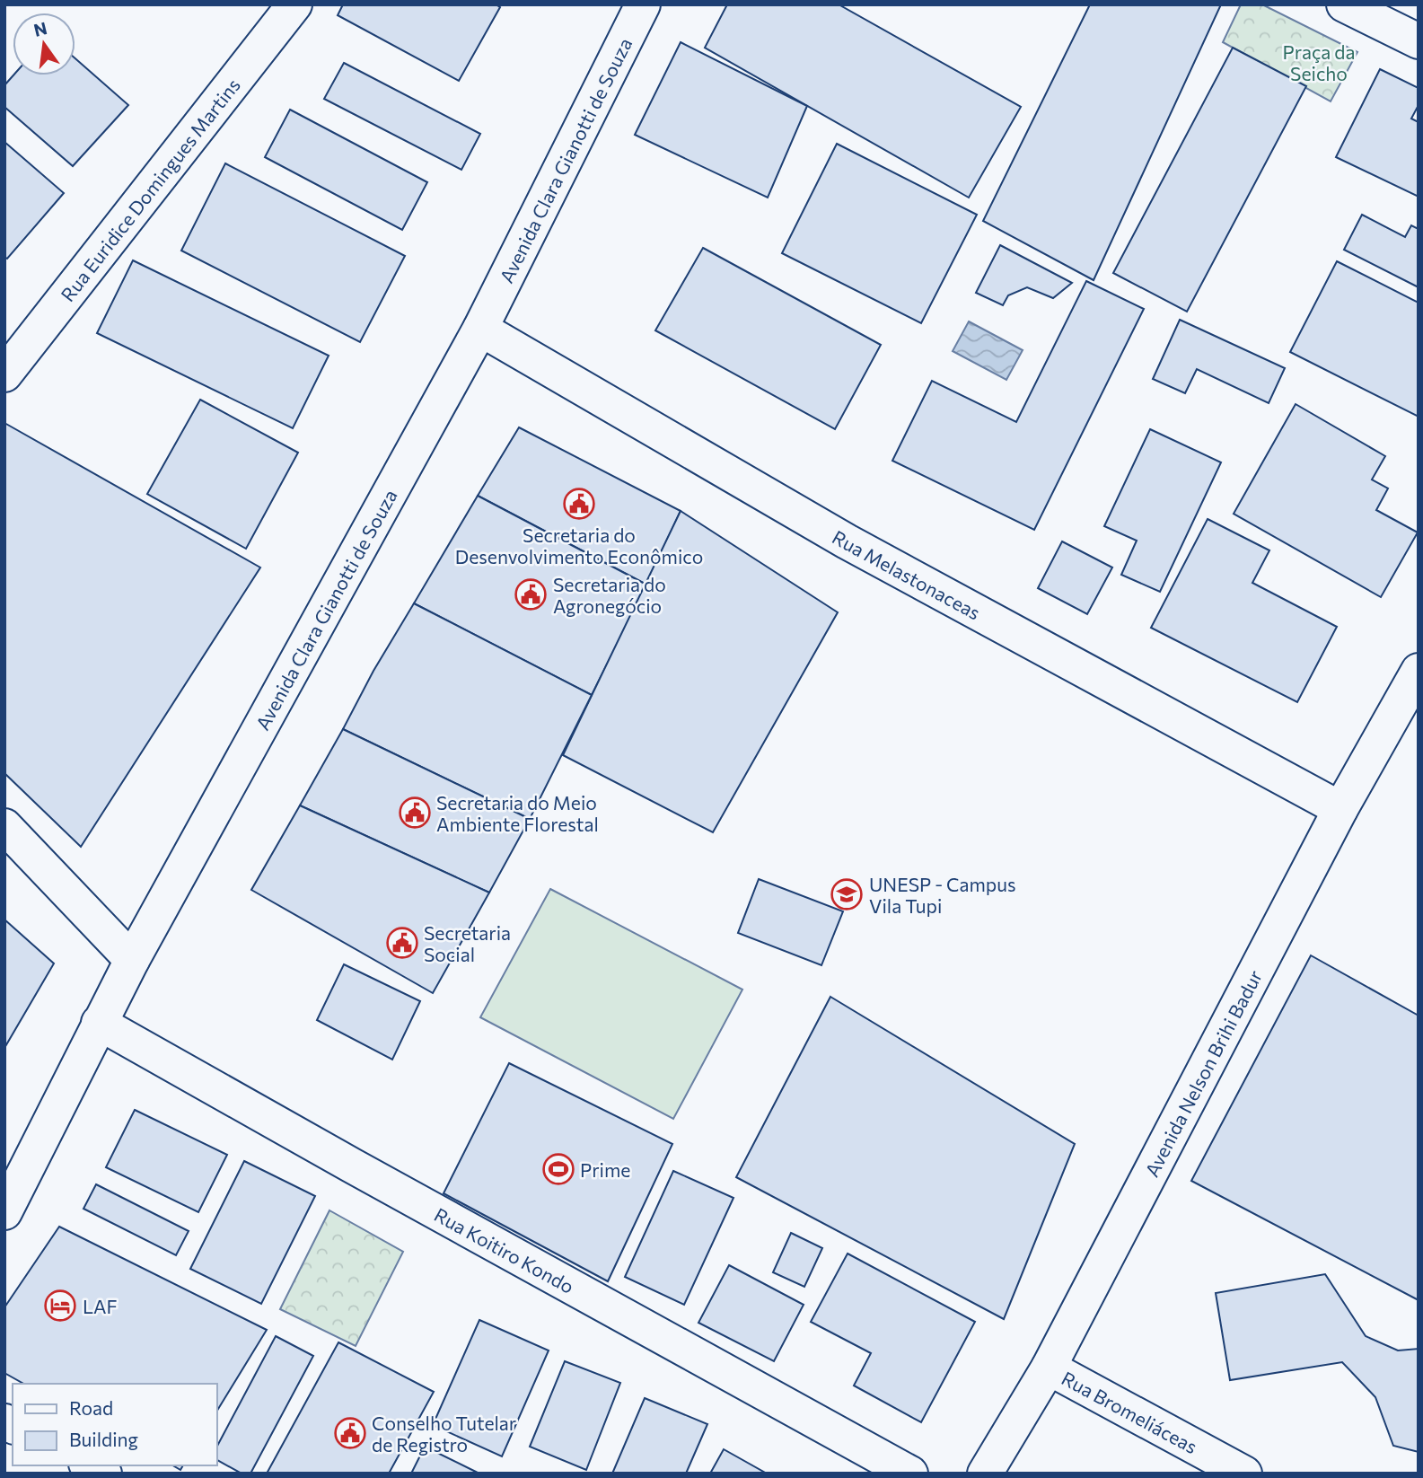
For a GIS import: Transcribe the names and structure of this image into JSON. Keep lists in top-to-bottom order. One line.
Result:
{"streets":{"street":["Avenida Clara Gianotti de Souza","Rua Euridice Domingues Martins","Rua Melastonaceas","Avenida Nelson Brihi Badur","Rua Koitiro Kondo","Rua Bromeliáceas"]},"crossings":[["Avenida Clara Gianotti de Souza","Rua Melastonaceas"],["Avenida Clara Gianotti de Souza","Rua Koitiro Kondo"],["Rua Melastonaceas","Avenida Nelson Brihi Badur"],["Avenida Nelson Brihi Badur","Rua Bromeliáceas"]],"parks":["Praça da Seicho"],"places":{"public building":["Secretaria do Desenvolvimento Econômico","Secretaria do Agronegócio","Secretaria do Meio Ambiente Florestal","Secretaria Social","Conselho Tutelar de Registro"],"school or university":["UNESP - Campus Vila Tupi"],"sports":["Prime"],"hotel":["LAF"]},"legend":["Road","Building"],"north":"top"}
